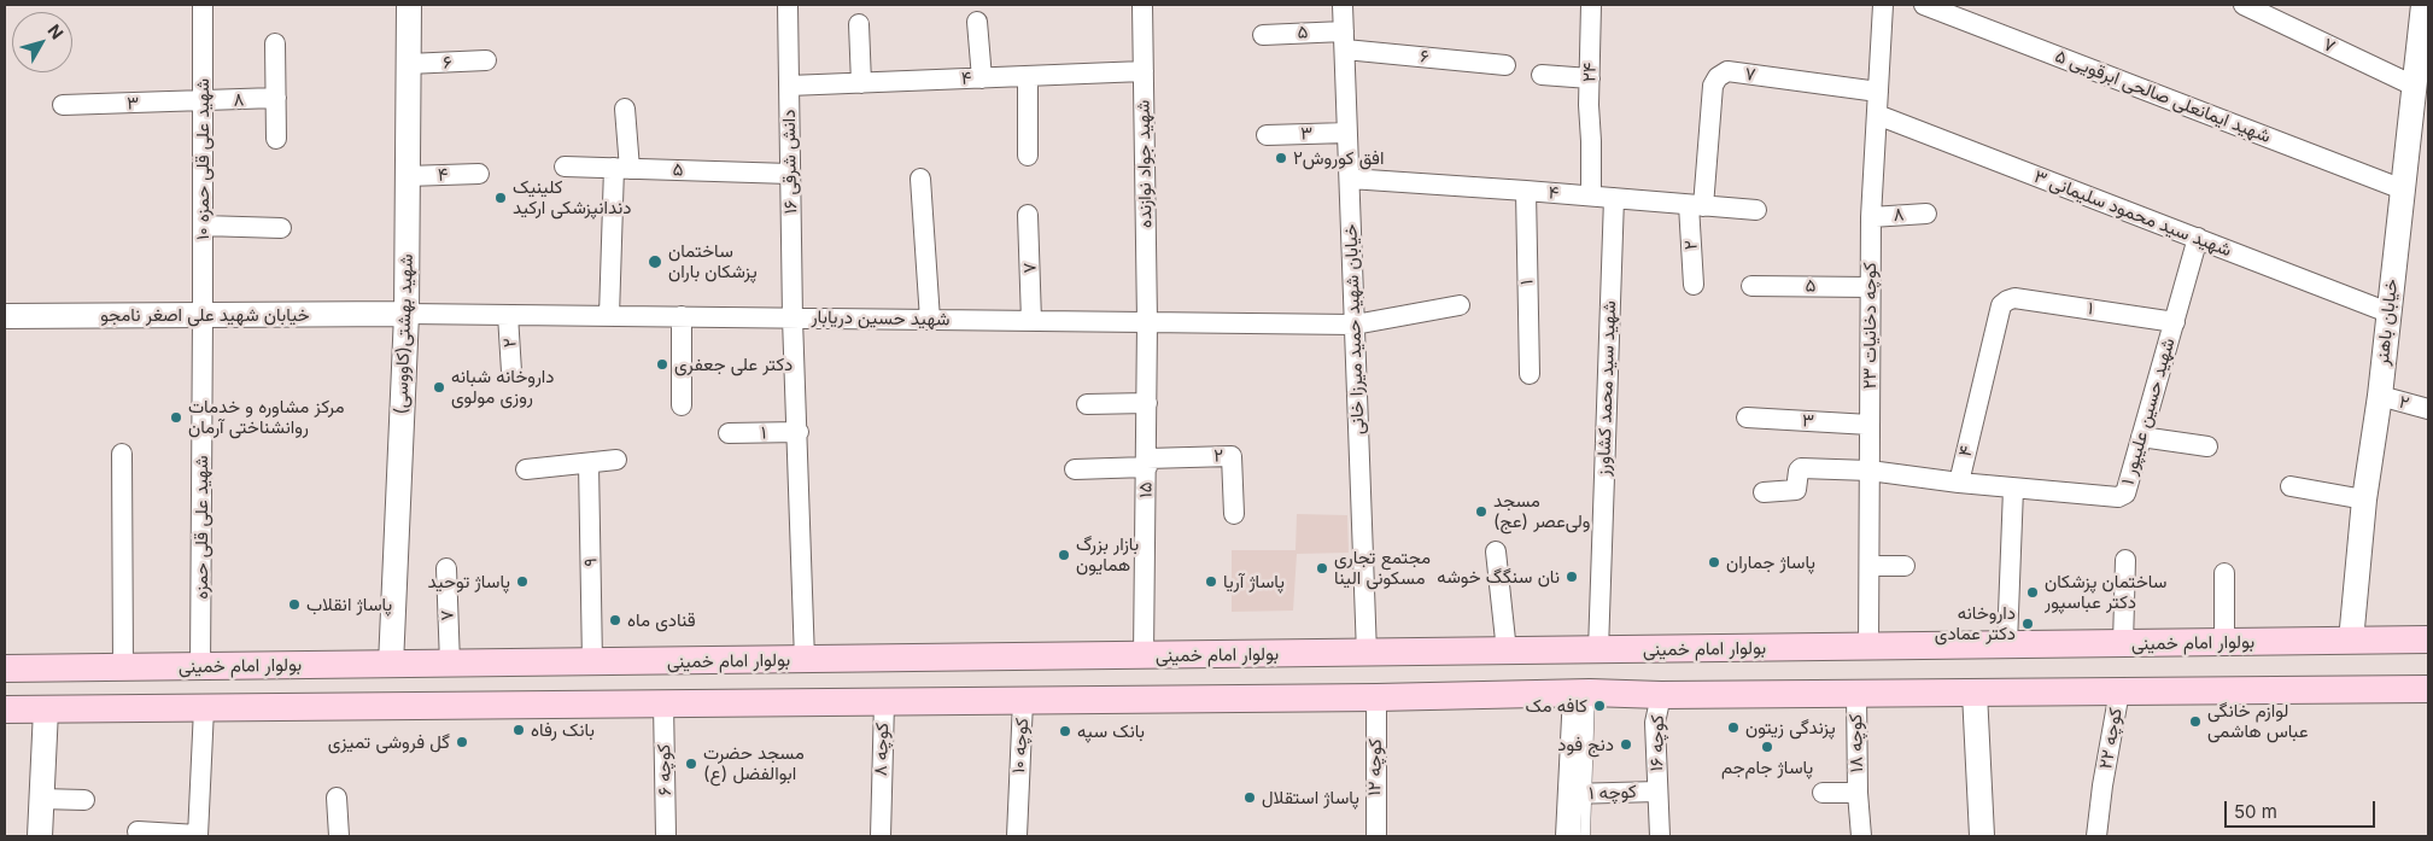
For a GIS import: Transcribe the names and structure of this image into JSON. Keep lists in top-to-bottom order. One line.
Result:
{"streets":{"main road":["بولوار امام خمینی"],"street":["۵","۷","۶","۲۴","۴","شهید ایمانعلی صالحی ابرقویی ۵","۸","۳","شهید علی قلی حمزه ۱۰","دانش شرقی ۱۶","شهید جواد نوازنده","شهید سید محمود سلیمانی ۳","۲","۱","خیابان شهید علی اصغر نامجو","شهید حسین دریابار","خیابان باهنر","کوچه دخانیات ۲۳","خیابان شهید حمید میرزا خانی","شهید بهشتی(کاووسی)","شهید سید محمد کشاورز","شهید حسین علیپور ۱","۱۵","شهید علی قلی حمزه","۹","کوچه ۲۲","کوچه ۱۶","کوچه ۱۸","کوچه ۱۰","کوچه ۸","کوچه ۱۲","کوچه ۶","کوچه ۱"]},"crossings":[["۵","۶"],["۵","دانش شرقی ۱۶"],["۵","کوچه دخانیات ۲۳"],["۵","خیابان شهید حمید میرزا خانی"],["۷","۴"],["۷","۲"],["۷","شهید حسین دریابار"],["۷","خیابان باهنر"],["۷","کوچه دخانیات ۲۳"],["۷","بولوار امام خمینی"],["۶","خیابان شهید حمید میرزا خانی"],["۶","شهید بهشتی(کاووسی)"],["۲۴","۴"],["۴","دانش شرقی ۱۶"],["۴","شهید جواد نوازنده"],["۴","۲"],["۴","۱"],["۴","کوچه دخانیات ۲۳"],["۴","خیابان شهید حمید میرزا خانی"],["۴","شهید بهشتی(کاووسی)"],["۴","شهید سید محمد کشاورز"],["۴","شهید حسین علیپور ۱"],["شهید ایمانعلی صالحی ابرقویی ۵","خیابان باهنر"],["۸","۳"],["۸","شهید علی قلی حمزه ۱۰"],["۸","کوچه دخانیات ۲۳"],["۳","شهید علی قلی حمزه ۱۰"],["۳","کوچه دخانیات ۲۳"],["۳","خیابان شهید حمید میرزا خانی"],["شهید علی قلی حمزه ۱۰","خیابان شهید علی اصغر نامجو"],["شهید علی قلی حمزه ۱۰","شهید علی قلی حمزه"],["دانش شرقی ۱۶","۱"],["دانش شرقی ۱۶","شهید حسین دریابار"],["دانش شرقی ۱۶","بولوار امام خمینی"],["شهید جواد نوازنده","شهید حسین دریابار"],["شهید جواد نوازنده","۱۵"],["شهید سید محمود سلیمانی ۳","خیابان باهنر"],["شهید سید محمود سلیمانی ۳","کوچه دخانیات ۲۳"],["شهید سید محمود سلیمانی ۳","شهید حسین علیپور ۱"],["۲","شهید حسین دریابار"],["۲","خیابان باهنر"],["۲","۱۵"],["۱","شهید حسین علیپور ۱"],["خیابان شهید علی اصغر نامجو","شهید حسین دریابار"],["خیابان شهید علی اصغر نامجو","شهید بهشتی(کاووسی)"],["خیابان شهید علی اصغر نامجو","شهید علی قلی حمزه"],["شهید حسین دریابار","خیابان شهید حمید میرزا خانی"],["شهید حسین دریابار","شهید بهشتی(کاووسی)"],["شهید حسین دریابار","۱۵"],["خیابان باهنر","بولوار امام خمینی"],["کوچه دخانیات ۲۳","بولوار امام خمینی"],["خیابان شهید حمید میرزا خانی","بولوار امام خمینی"],["شهید بهشتی(کاووسی)","بولوار امام خمینی"],["شهید سید محمد کشاورز","بولوار امام خمینی"],["۱۵","بولوار امام خمینی"],["شهید علی قلی حمزه","بولوار امام خمینی"],["۹","بولوار امام خمینی"],["کوچه ۱۶","کوچه ۱"]],"places":["افق کوروش۲","کلینیک دندانپزشکی ارکید","ساختمان پزشکان باران","دکتر علی جعفری","داروخانه شبانه روزی مولوی","مرکز مشاوره و خدمات روانشناختی آرمان","مسجد ولی‌عصر (عج)","بازار بزرگ همایون","پاساژ جماران","مجتمع تجاری مسکونی الینا","نان سنگگ خوشه","پاساژ توحید","پاساژ آریا","ساختمان پزشکان دکتر عباسپور","پاساژ انقلاب","قنادی ماه","داروخانه دکتر عمادی","کافه مک","لوازم خانگی عباس هاشمی","پزندگی زیتون","بانک رفاه","بانک سپه","گل فروشی تمیزی","دنج فود","پاساژ جام‌جم","مسجد حضرت ابوالفضل (ع)","پاساژ استقلال"],"scale_bar":"50 m","north":"top right"}
